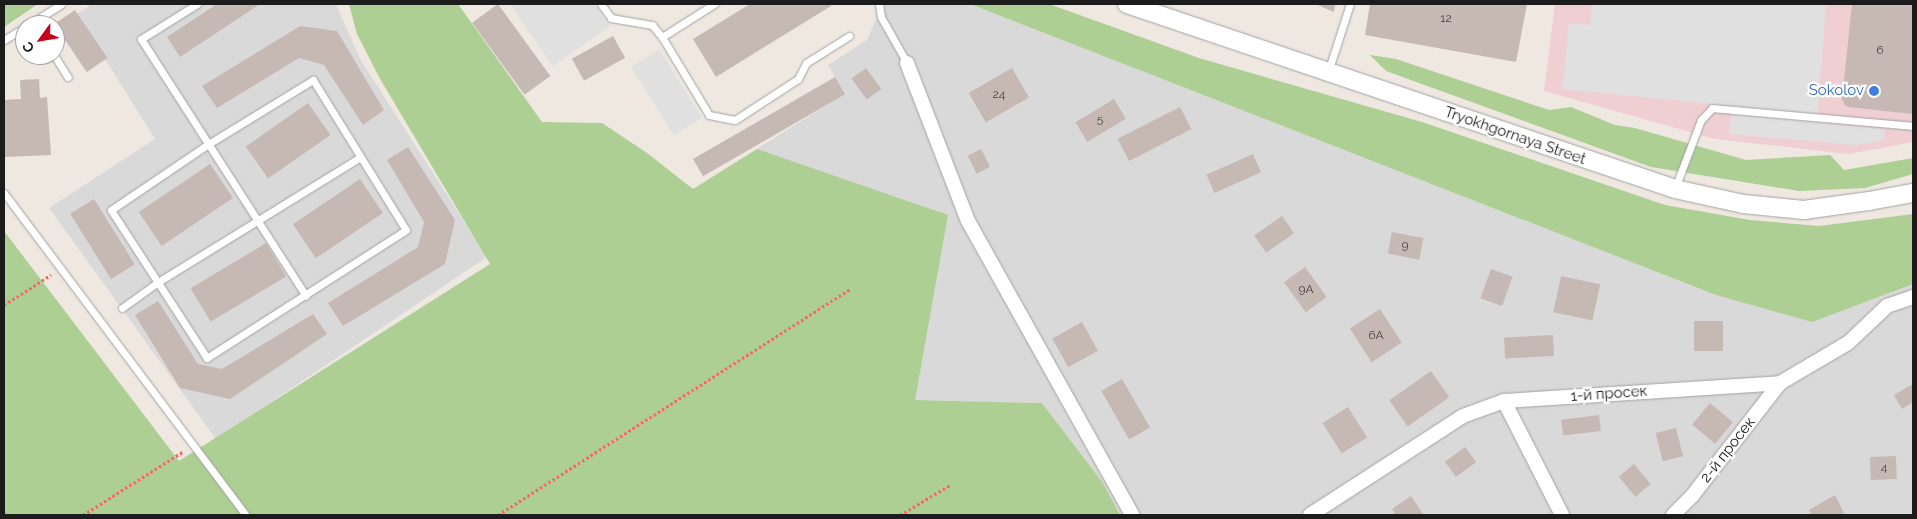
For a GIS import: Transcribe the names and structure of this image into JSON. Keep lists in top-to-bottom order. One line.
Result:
{"streets":{"street":["Tryokhgornaya Street","1-й просек","2-й просек"]},"crossings":[["1-й просек","2-й просек"]],"places":["Sokolov"],"house_numbers":["12","6","24","5","9","9А","6А","4"],"north":"bottom left"}
